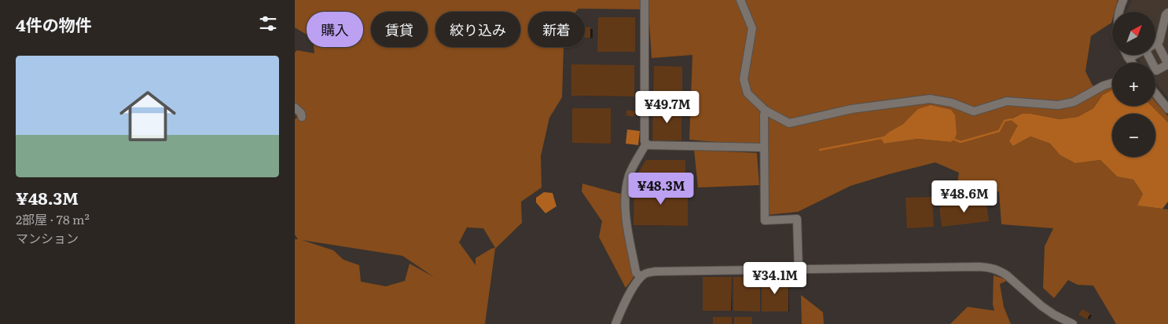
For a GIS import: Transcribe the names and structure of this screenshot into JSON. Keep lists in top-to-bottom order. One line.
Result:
{"north":"top right","page":{"heading":"4件の物件","map_buttons":["+","−"],"chip":["購入","賃貸","絞り込み","新着"],"list":[{"name":"¥48.3M","note":"2部屋 · 78 m² · マンション"}],"price":["¥49.7M","¥48.3M","¥48.6M","¥34.1M"]}}
